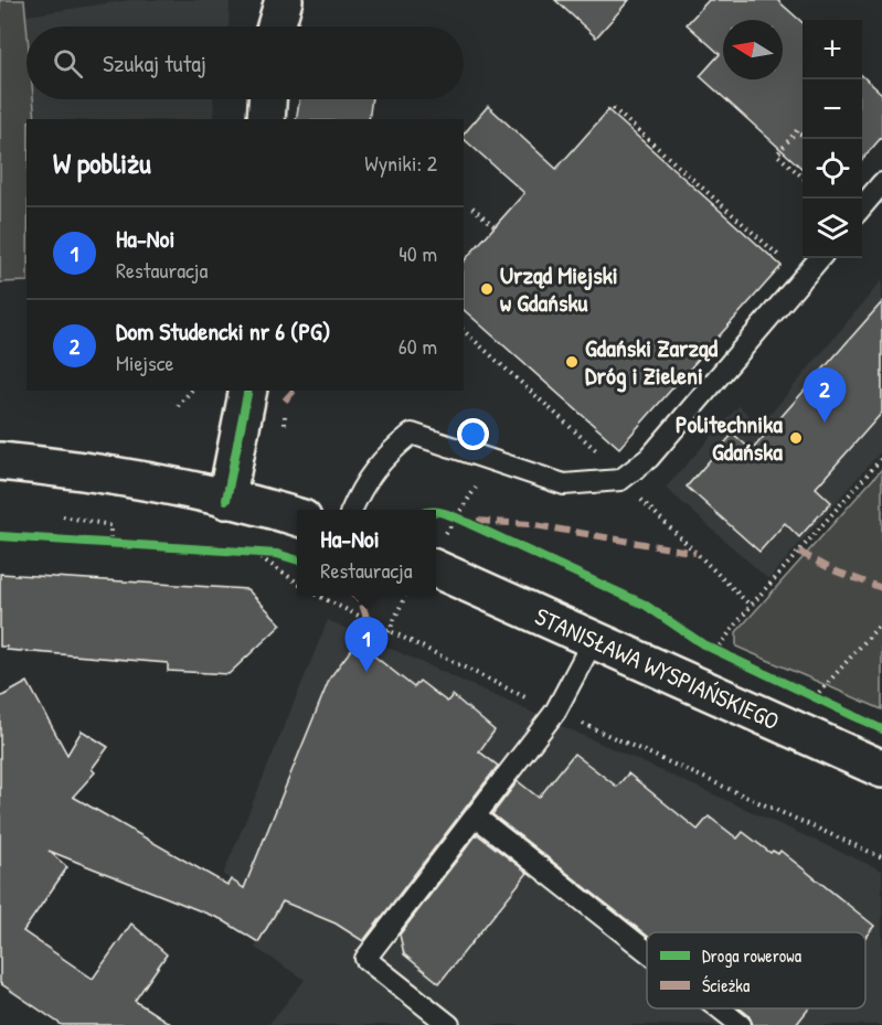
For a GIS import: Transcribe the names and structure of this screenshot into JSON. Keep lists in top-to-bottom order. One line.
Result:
{"streets":{"main road":["STANISŁAWA WYSPIAŃSKIEGO"]},"places":["Urząd Miejski w Gdańsku","Gdański Zarząd Dróg i Zieleni","Politechnika Gdańska"],"legend":["Droga rowerowa","Ścieżka"],"north":"left","page":{"map_buttons":["+","−"],"search":"Szukaj tutaj","heading":["W pobliżu","Wyniki: 2"],"list":[{"mark":"1","name":"Ha-Noi","note":"Restauracja","value":"40 m"},{"mark":"2","name":"Dom Studencki nr 6 (PG)","note":"Miejsce","value":"60 m"}],"pins":["2","1"],"popup":["Ha-Noi","Restauracja"]}}
